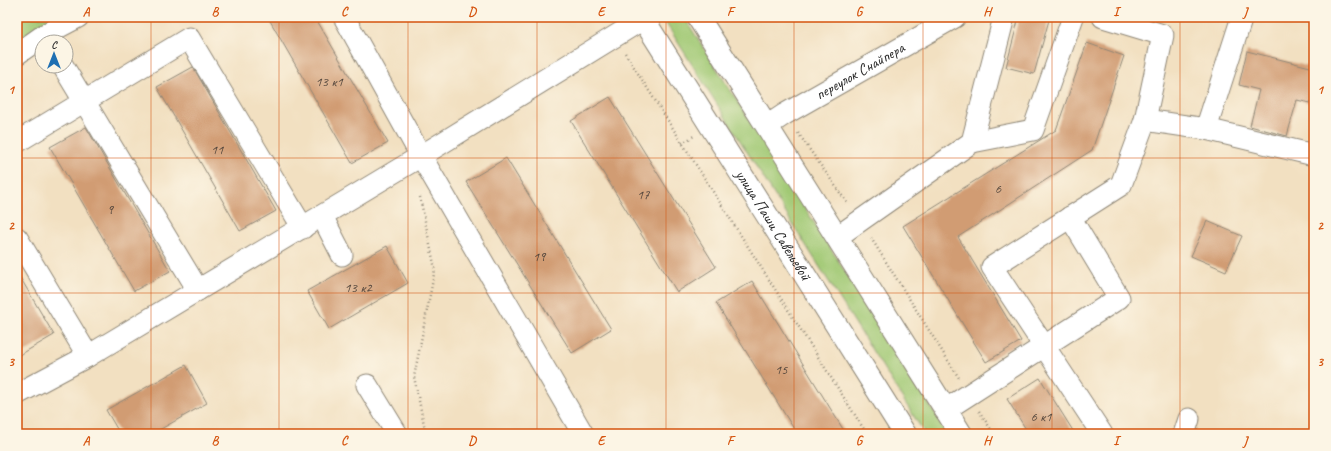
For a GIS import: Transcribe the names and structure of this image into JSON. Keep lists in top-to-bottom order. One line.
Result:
{"streets":{"main road":["улица Паши Савельевой"],"street":["переулок Снайпера"]},"house_numbers":["13 к1","11","6","17","9","19","13 к2","15","6 к1"],"north":"top","grid":{"columns":["A","B","C","D","E","F","G","H","I","J"],"rows":["1","2","3"]}}
